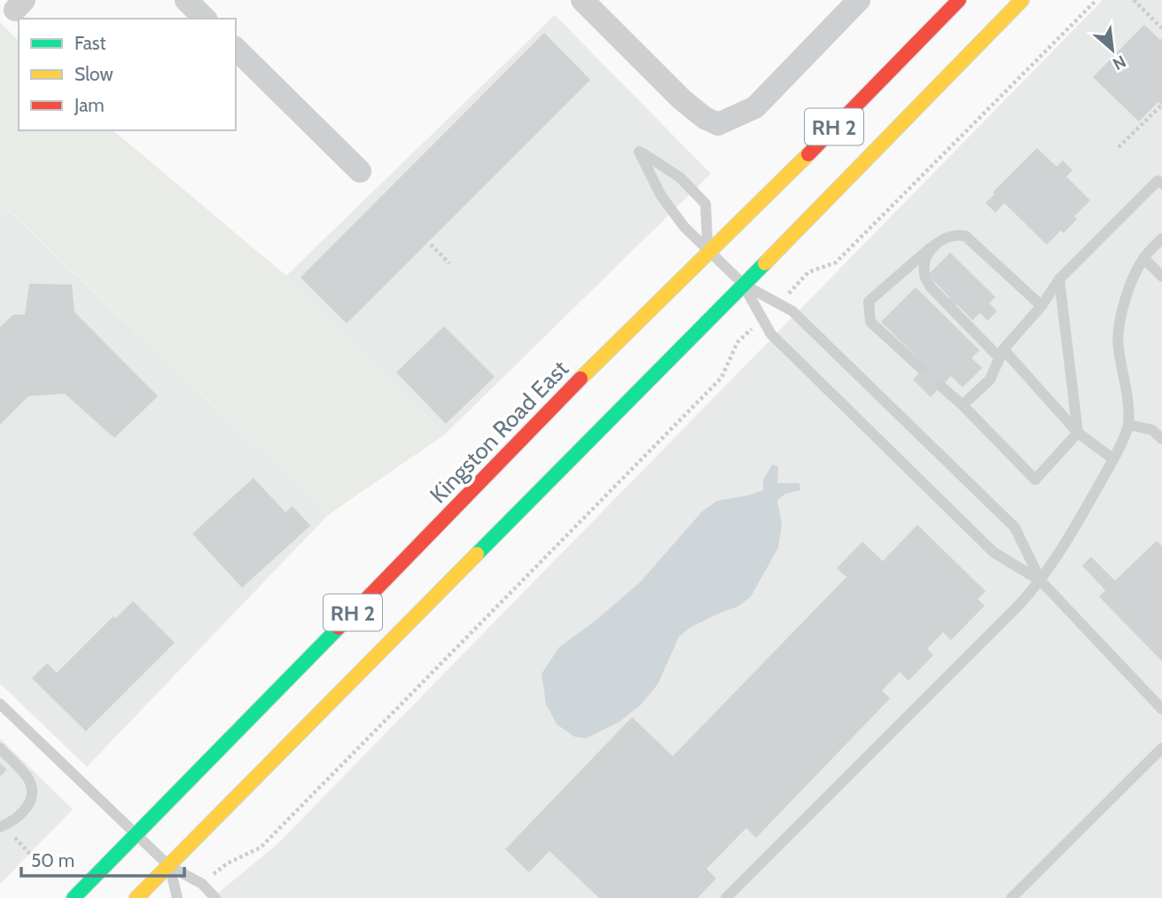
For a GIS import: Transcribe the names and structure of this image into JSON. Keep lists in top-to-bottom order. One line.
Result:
{"streets":{"main road":["RH 2","Kingston Road East"]},"legend":["Fast","Slow","Jam"],"scale_bar":"50 m","north":"bottom right"}
